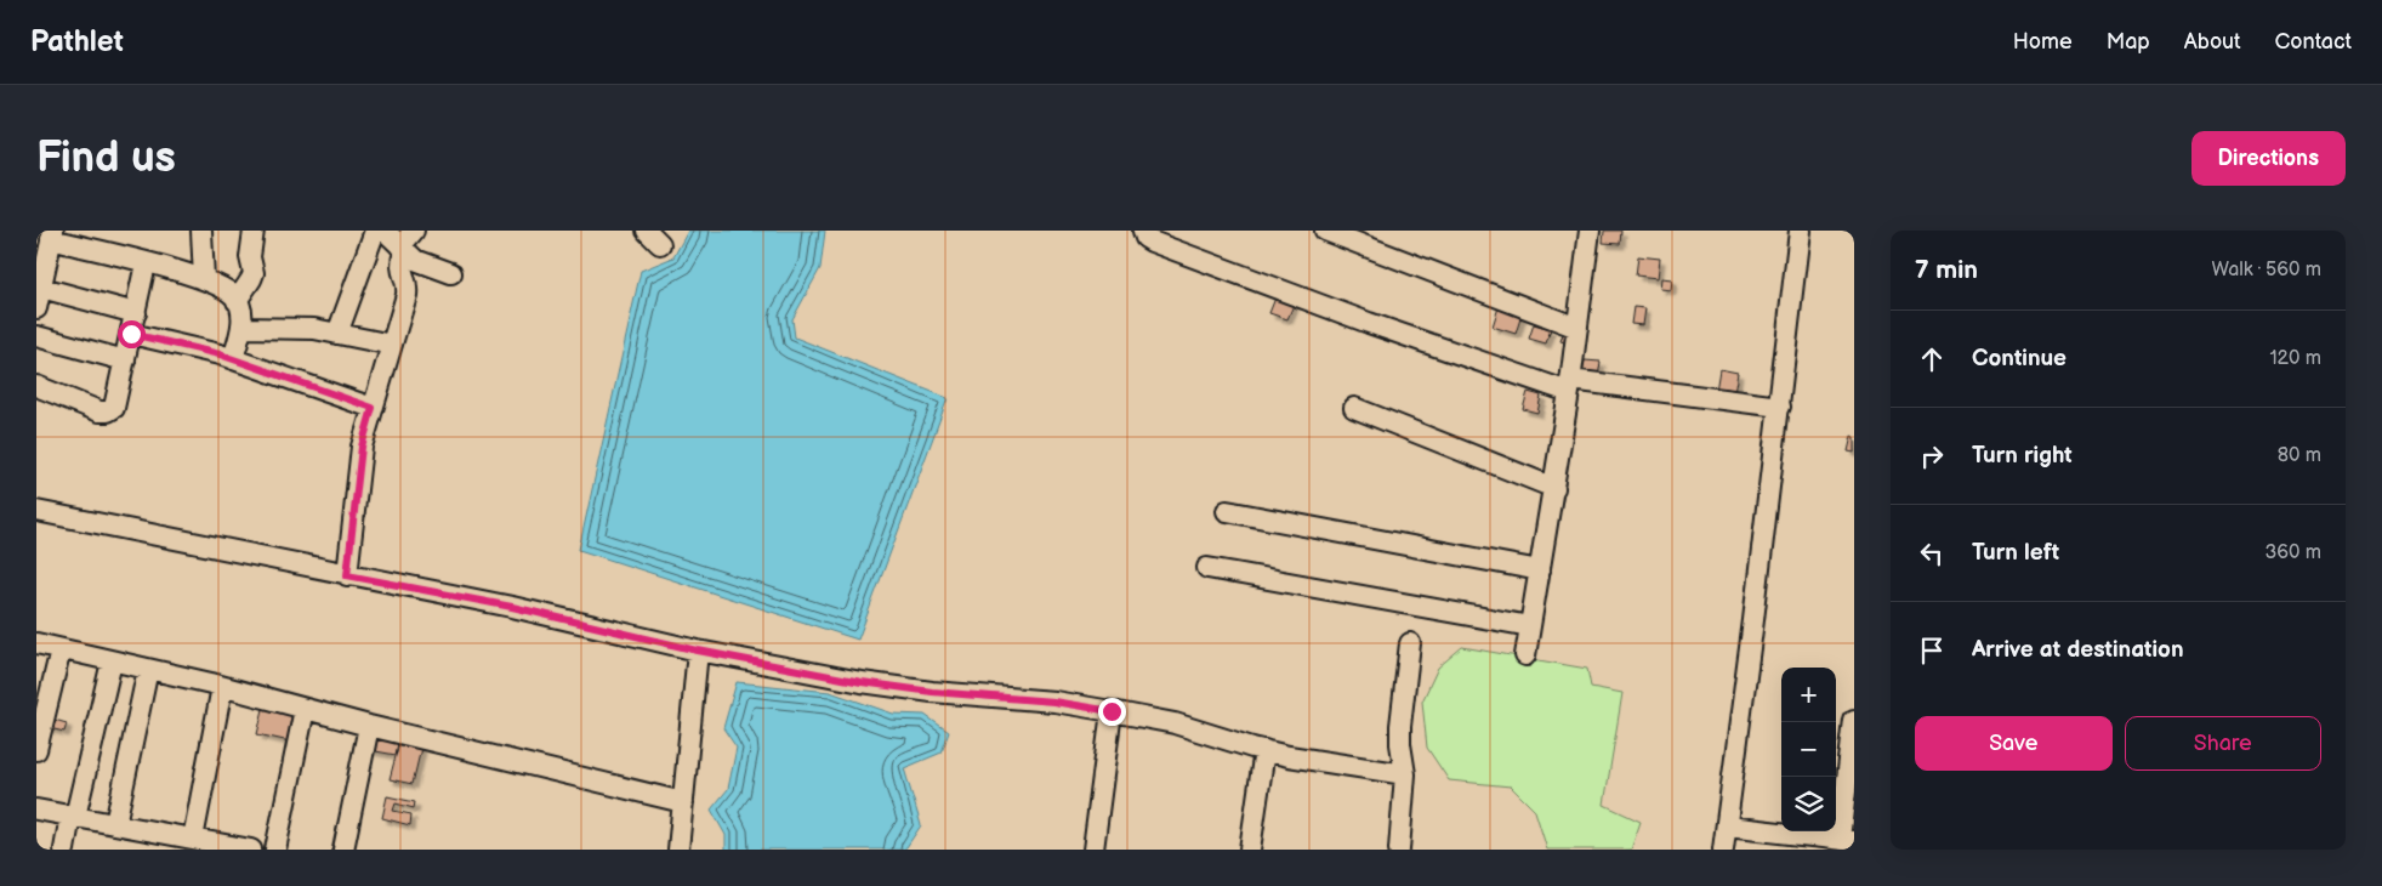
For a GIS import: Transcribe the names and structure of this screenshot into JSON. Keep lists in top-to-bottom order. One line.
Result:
{"page":{"header":"Pathlet","nav":["Home","Map","About","Contact"],"buttons":["Directions",["Save","Share"]],"title":"Find us","heading":["7 min","Walk · 560 m"],"list":[["Continue","120 m"],["Turn right","80 m"],["Turn left","360 m"],"Arrive at destination"],"map_buttons":["+","−"]}}
